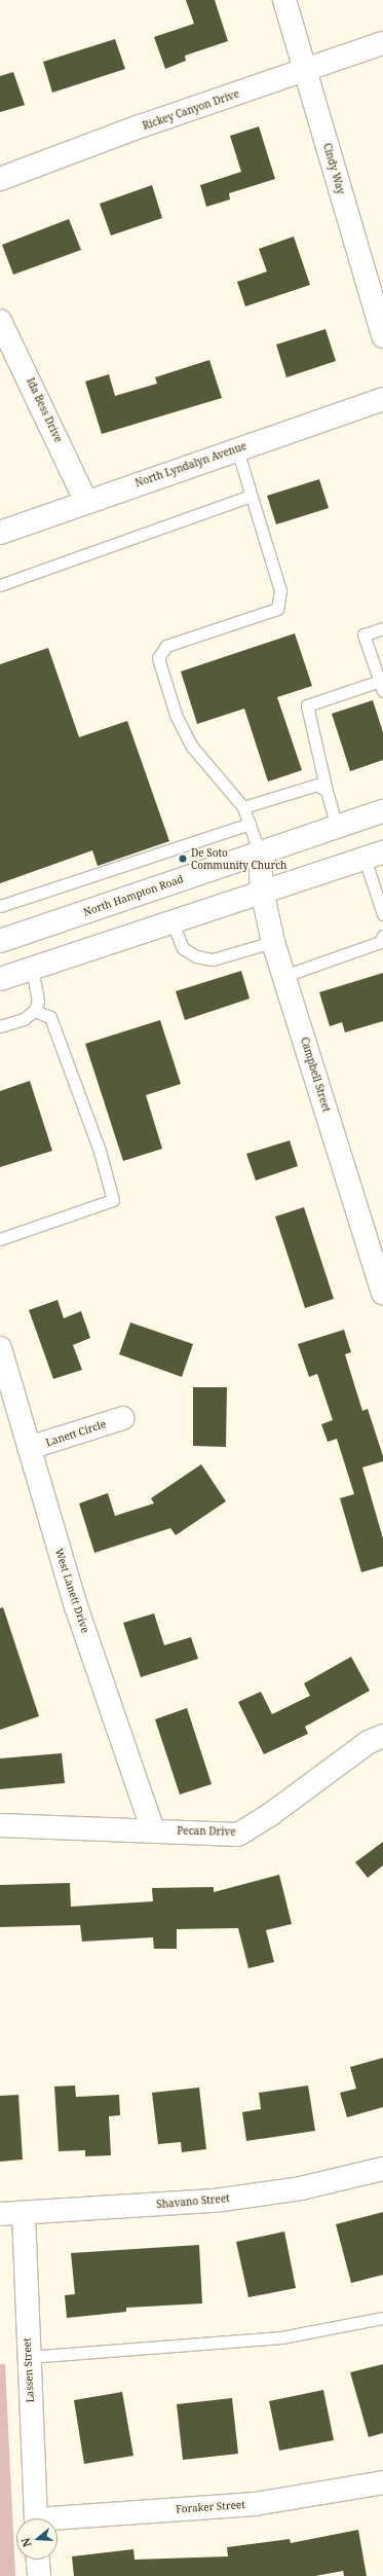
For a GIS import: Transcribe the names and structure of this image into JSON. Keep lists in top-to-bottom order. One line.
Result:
{"streets":{"street":["Rickey Canyon Drive","Cindy Way","Ida Bess Drive","North Lyndalyn Avenue","North Hampton Road","Campbell Street","Lanett Circle","West Lanett Drive","Pecan Drive","Shavano Street","Lassen Street","Foraker Street"]},"crossings":[["Rickey Canyon Drive","Cindy Way"],["Ida Bess Drive","North Lyndalyn Avenue"],["North Hampton Road","Campbell Street"],["Lanett Circle","West Lanett Drive"],["West Lanett Drive","Pecan Drive"],["Shavano Street","Lassen Street"]],"places":["De Soto Community Church"],"north":"left"}
